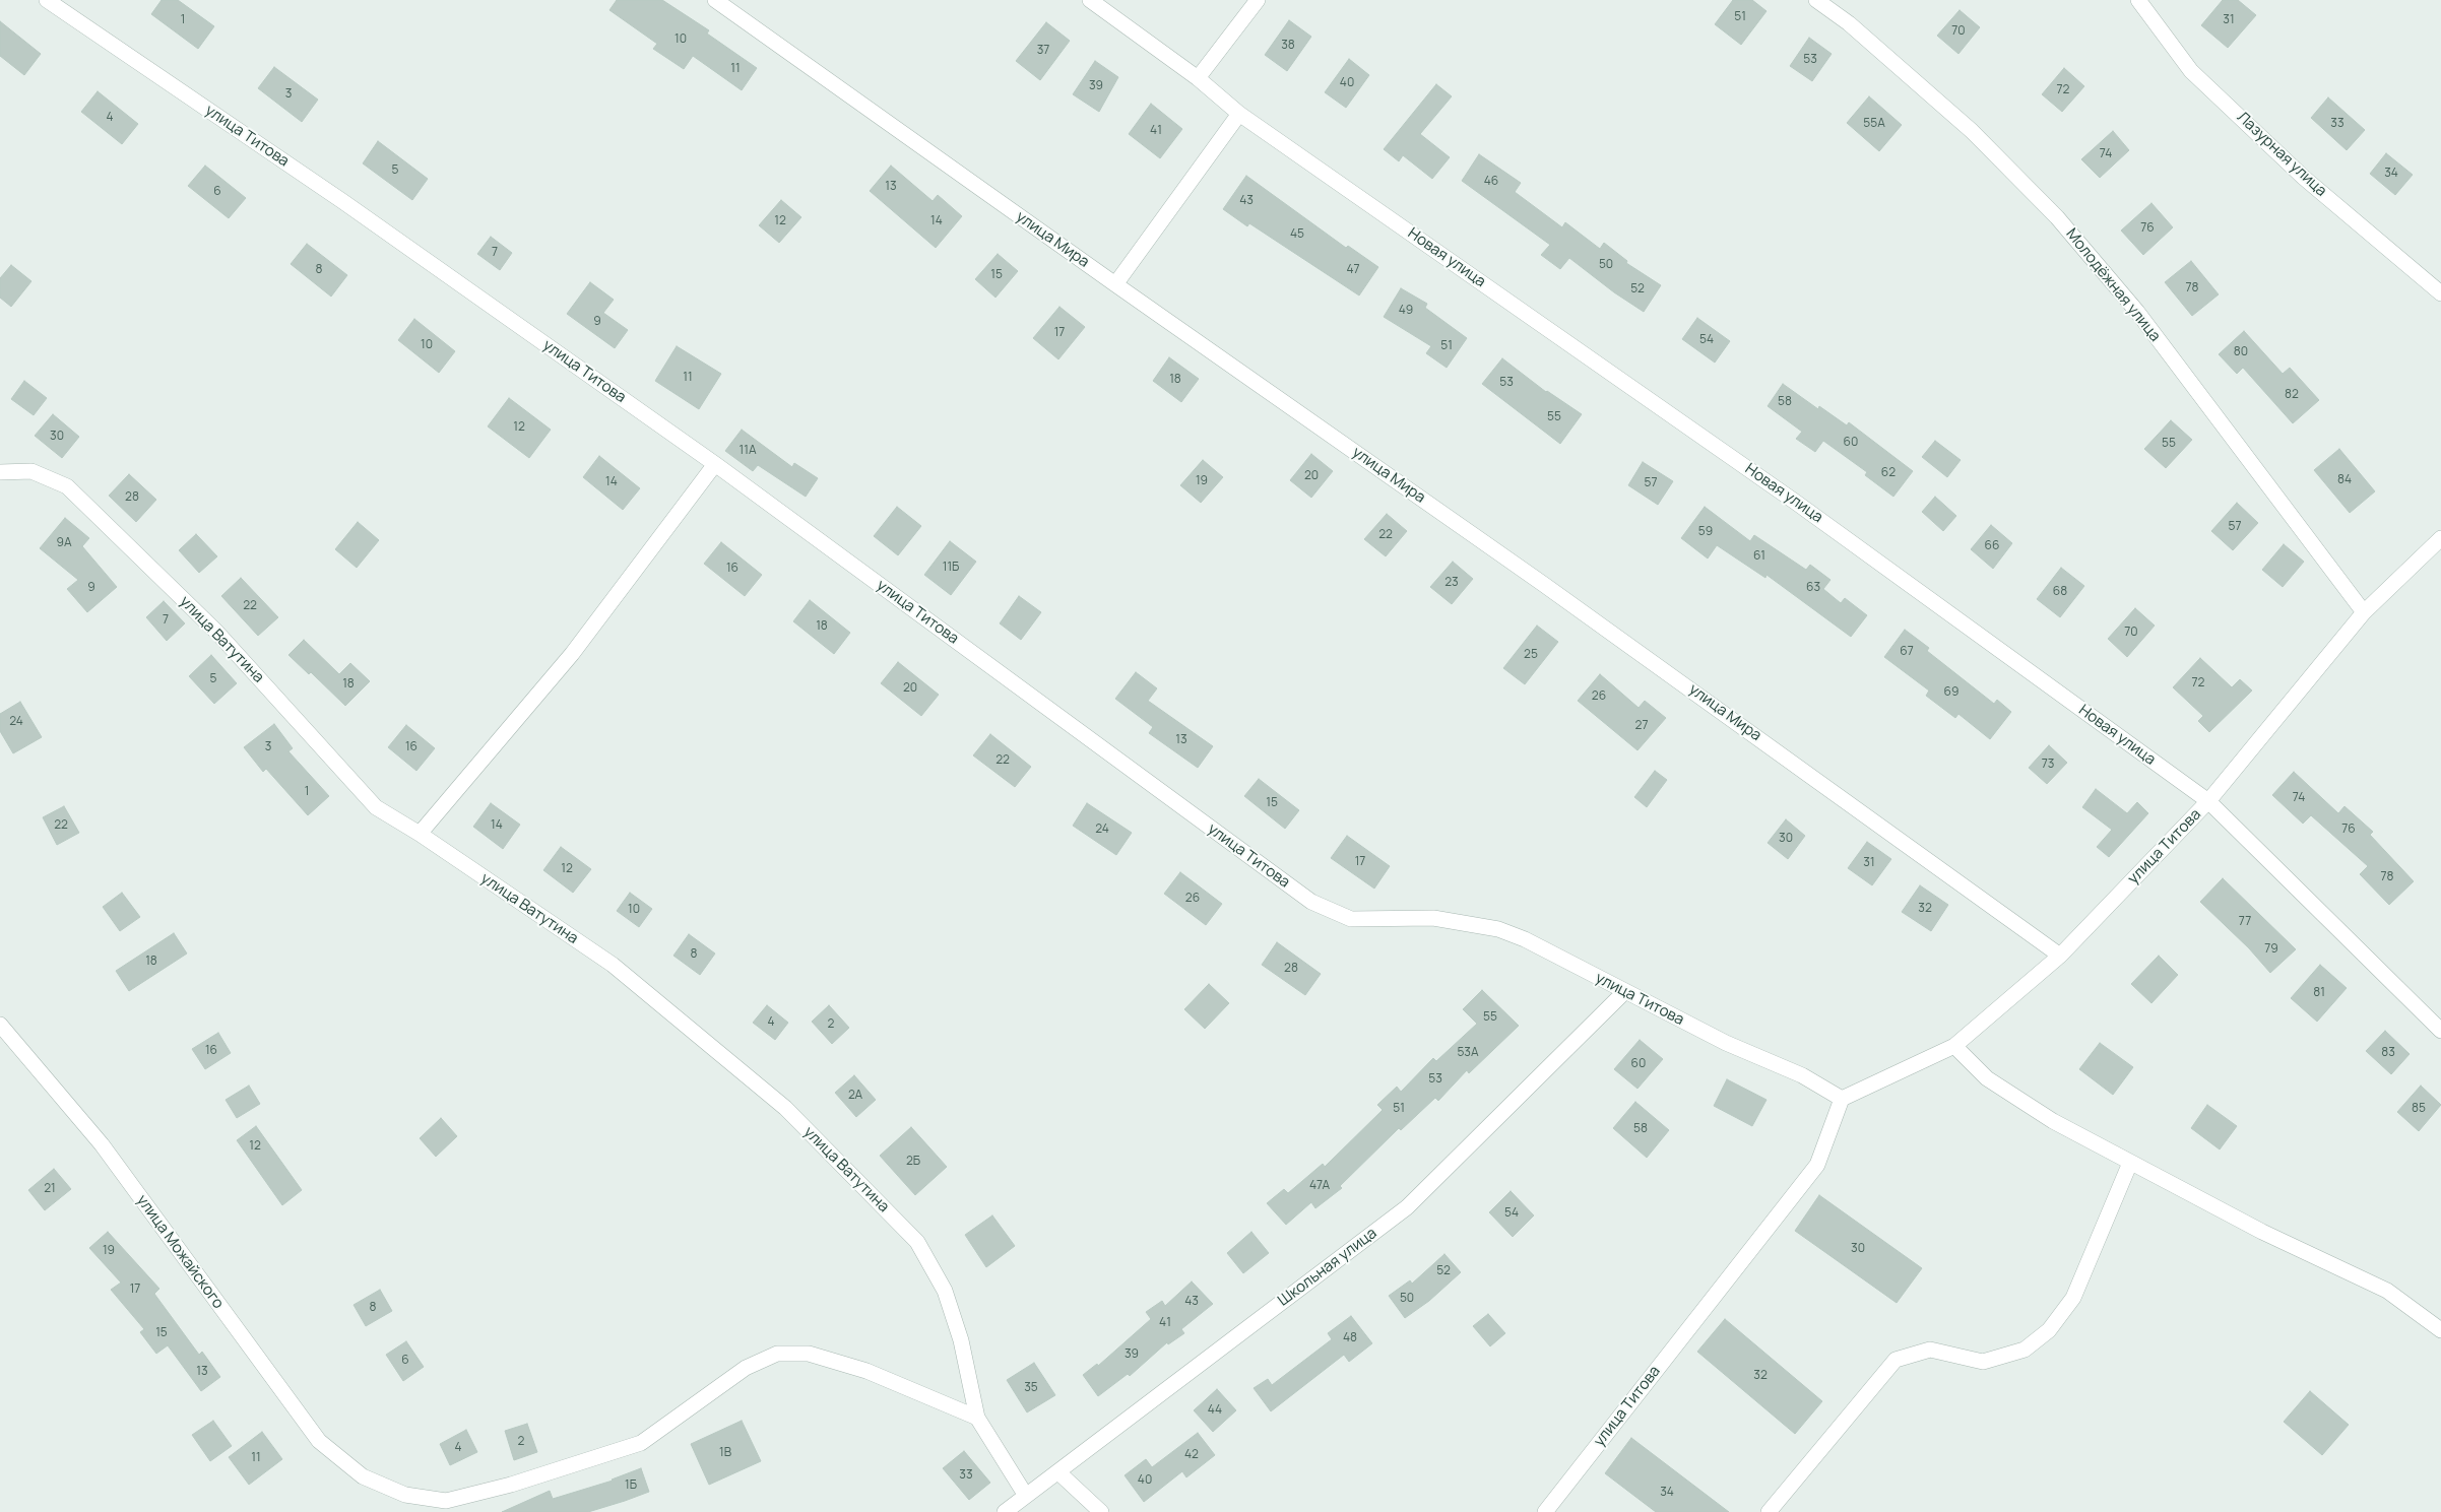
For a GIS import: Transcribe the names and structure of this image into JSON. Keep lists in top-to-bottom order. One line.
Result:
{"streets":{"street":["улица Титова","Лазурная улица","улица Мира","Новая улица","Молодёжная улица","улица Ватутина","улица Можайского","Школьная улица"]},"crossings":[["улица Титова","улица Мира"],["улица Титова","Новая улица"],["улица Титова","Молодёжная улица"],["улица Титова","Школьная улица"],["улица Ватутина","улица Можайского"]],"house_numbers":["51","1","31","70","10","38","37","53","11","40","39","72","3","4","55А","33","41","74","5","34","46","13","6","43","12","14","76","45","7","50","8","47","15","78","52","49","9","17","54","10","51","80","11","18","53","82","58","55","12","30","60","55","11А","62","20","84","19","14","57","28","57","59","22","9А","66","61","11Б","16","23","9","63","68","22","7","18","70","67","25","5","72","18","20","69","26","24","27","13","3","16","22","73","1","74","15","22","14","24","76","30","17","31","12","78","26","32","10","77","79","8","18","28","81","55","4","2","16","53А","83","60","53","2А","51","85","58","12","2Б","47А","21","54","30","19","52","17","50","43","8","41","15","48","39","6","13","32","35","44","2","4","1В","42","11","33","40","1Б","34"]}
